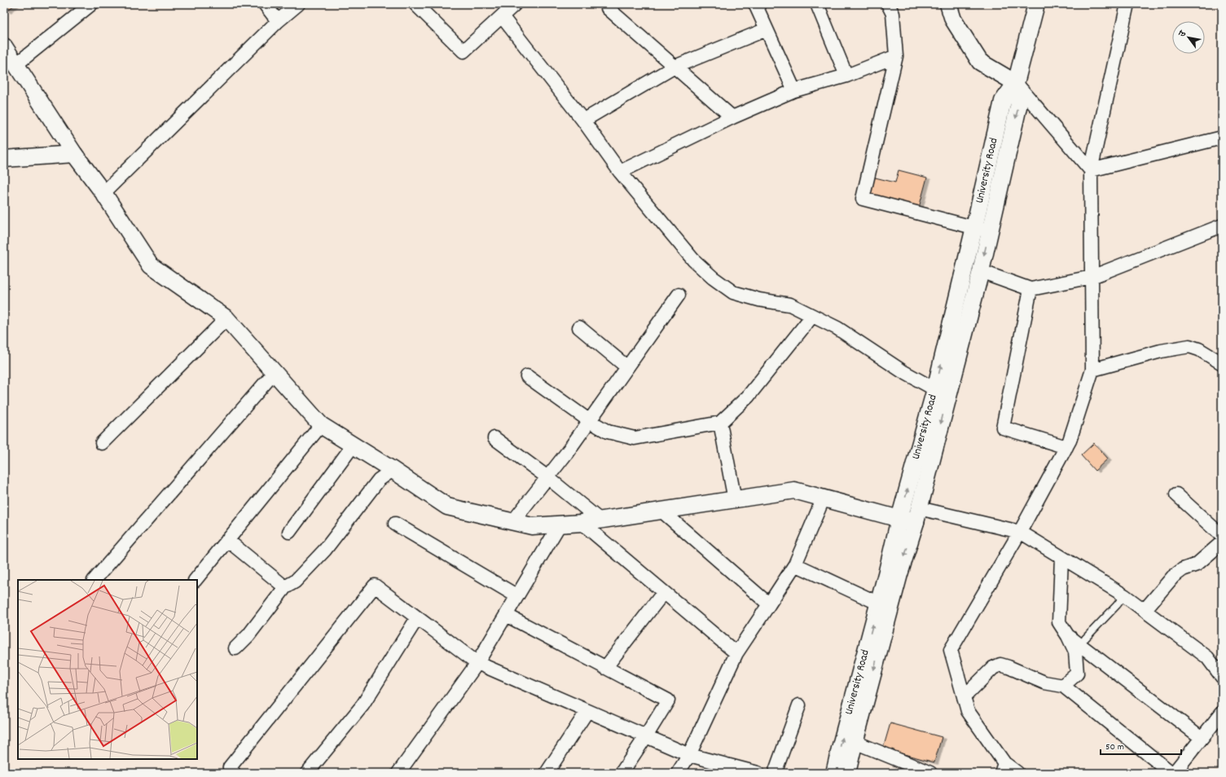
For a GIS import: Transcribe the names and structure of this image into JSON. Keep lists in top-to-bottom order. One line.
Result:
{"streets":{"street":["University Road"]},"scale_bar":"50 m","north":"top left"}
